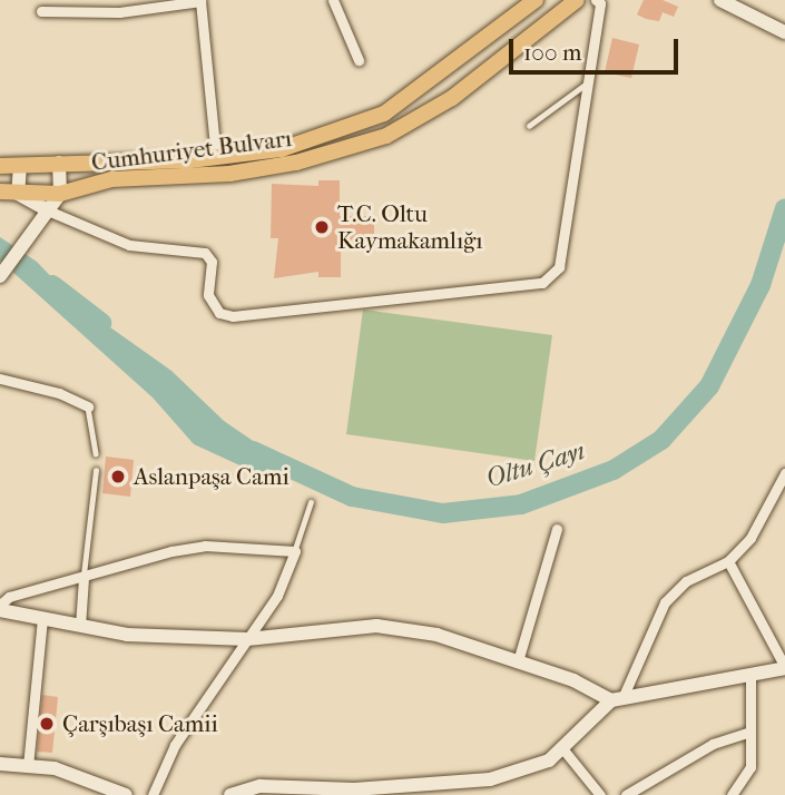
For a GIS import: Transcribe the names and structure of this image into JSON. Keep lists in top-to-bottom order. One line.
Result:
{"streets":{"main road":["Cumhuriyet Bulvarı"]},"water":["Oltu Çayı"],"places":["T.C. Oltu Kaymakamlığı","Aslanpaşa Cami","Çarşıbaşı Camii"],"scale_bar":"100 m"}
